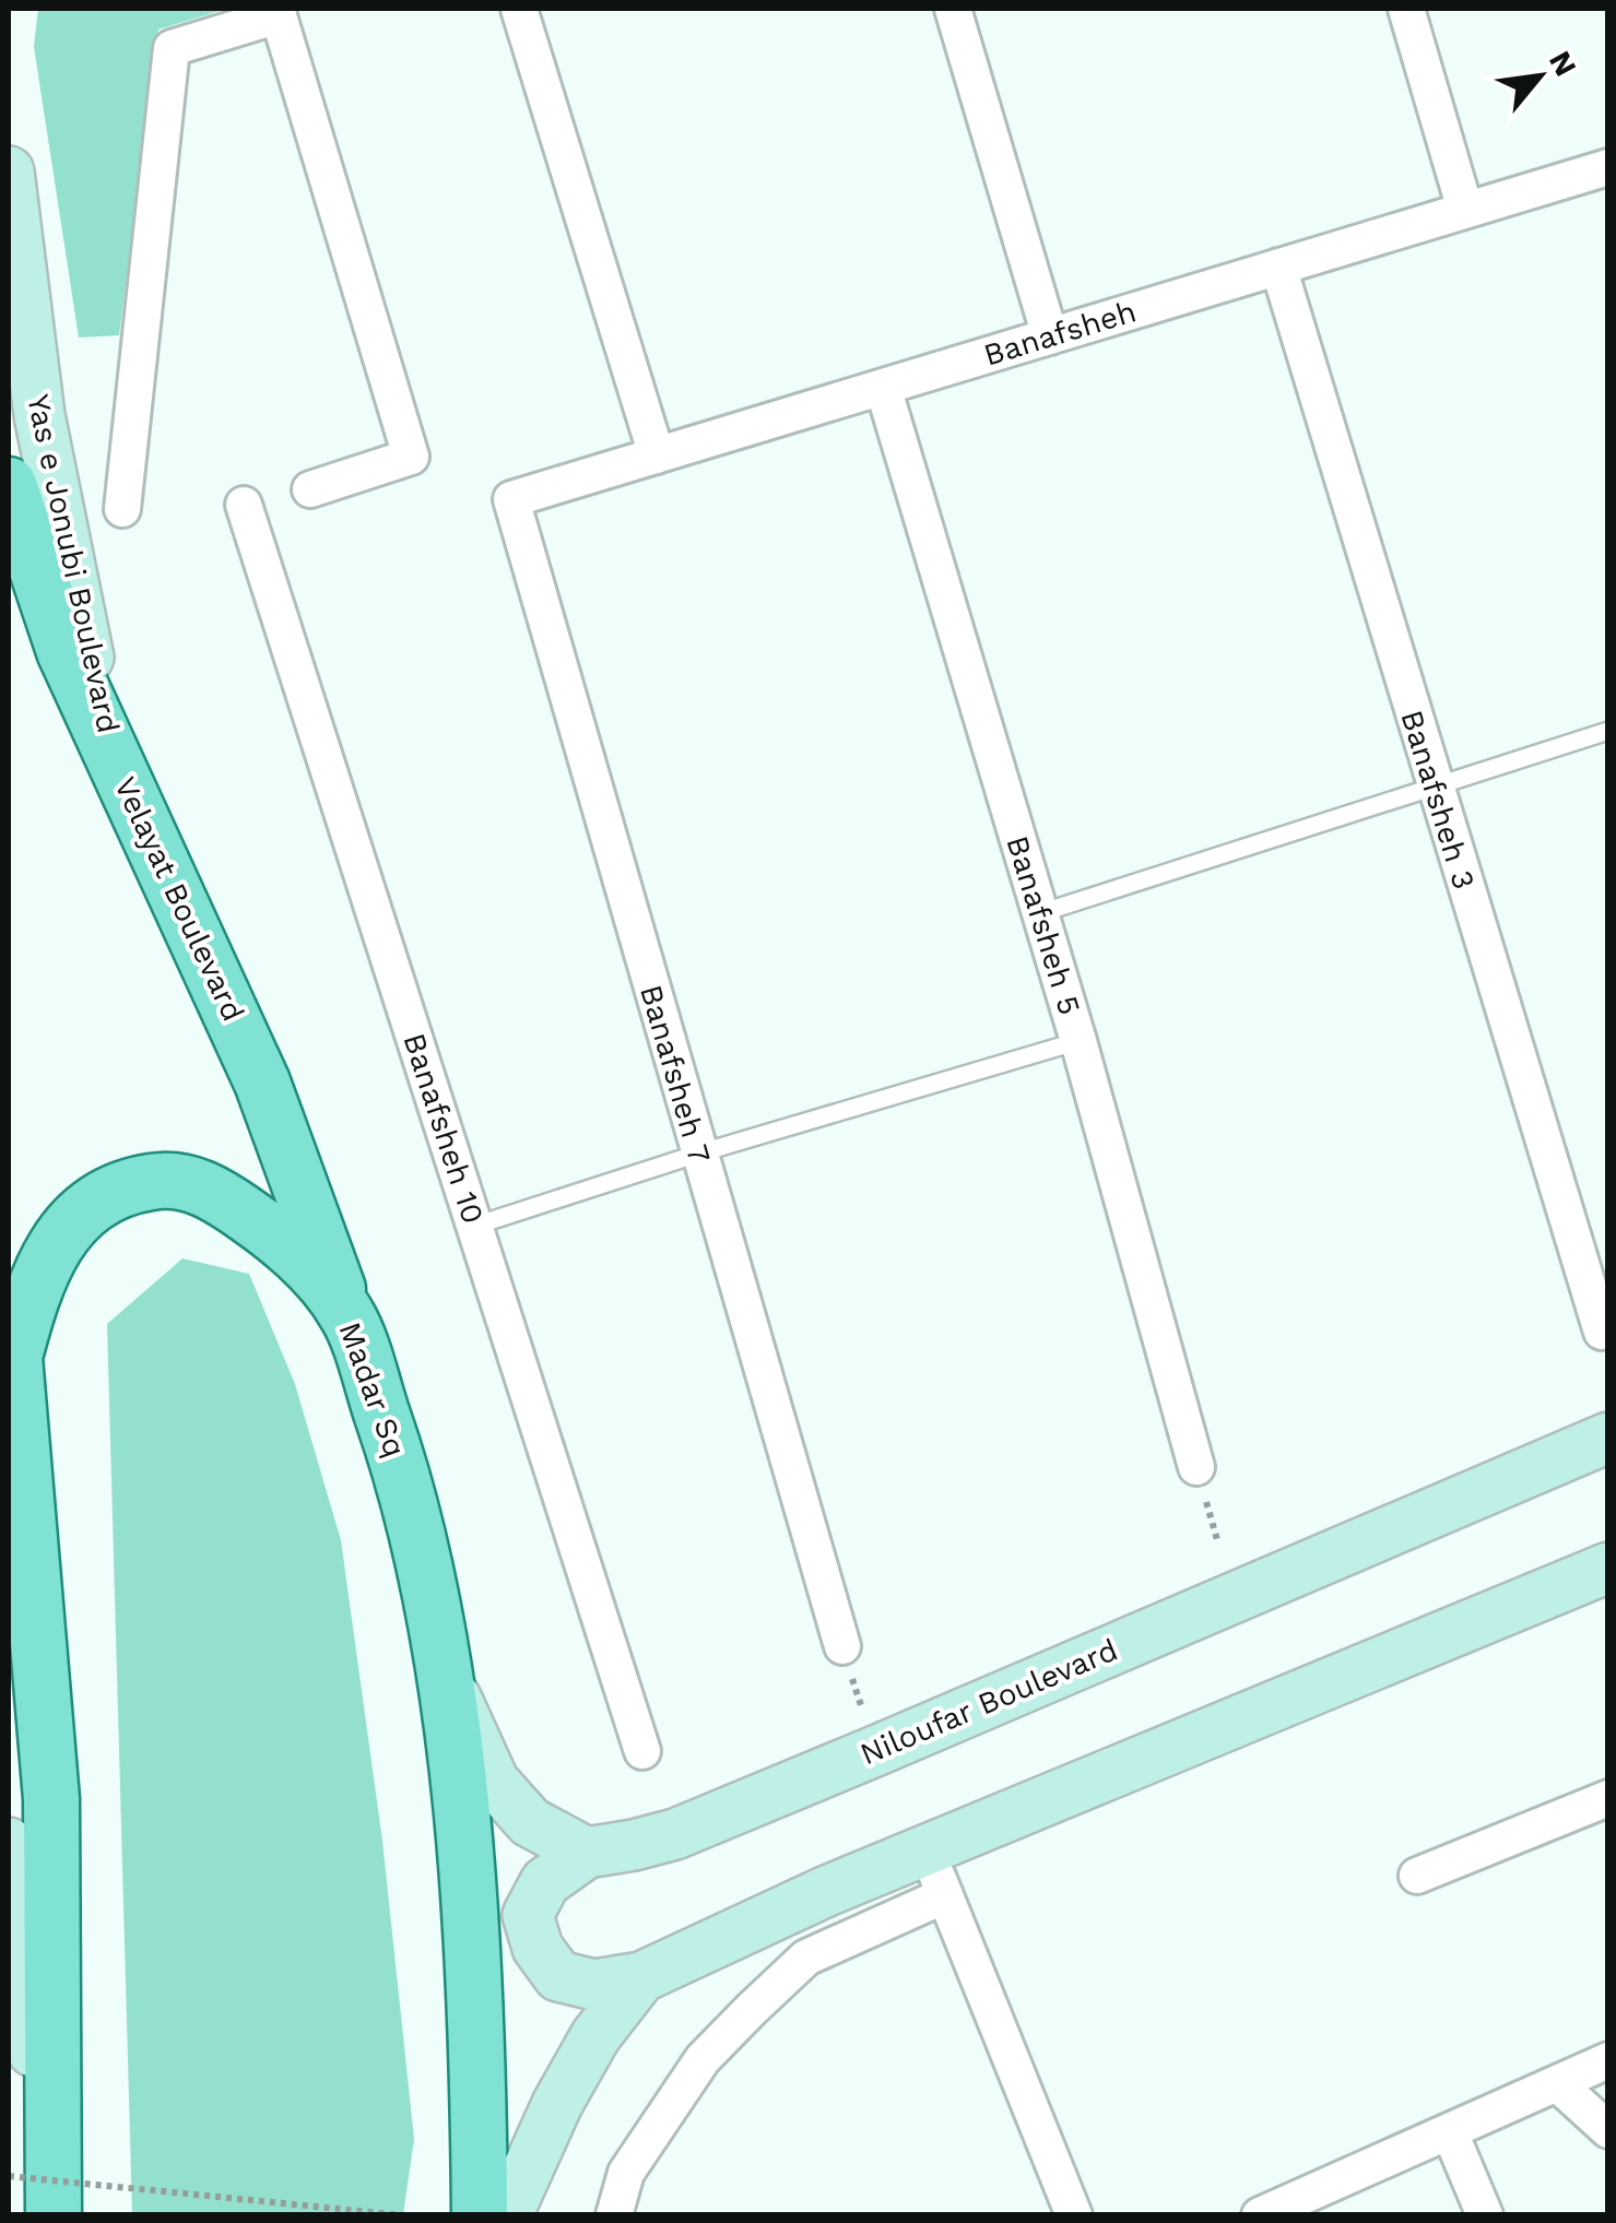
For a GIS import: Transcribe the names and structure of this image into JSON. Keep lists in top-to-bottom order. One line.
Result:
{"streets":{"main road":["Yas e Jonubi Boulevard","Velayat Boulevard","Madar Sq","Niloufar Boulevard"],"street":["Banafsheh","Banafsheh 3","Banafsheh 5","Banafsheh 7","Banafsheh 10"]},"crossings":[["Banafsheh","Banafsheh 3"],["Banafsheh","Banafsheh 5"],["Banafsheh","Banafsheh 7"],["Yas e Jonubi Boulevard","Velayat Boulevard"],["Velayat Boulevard","Madar Sq"]],"north":"top right"}
